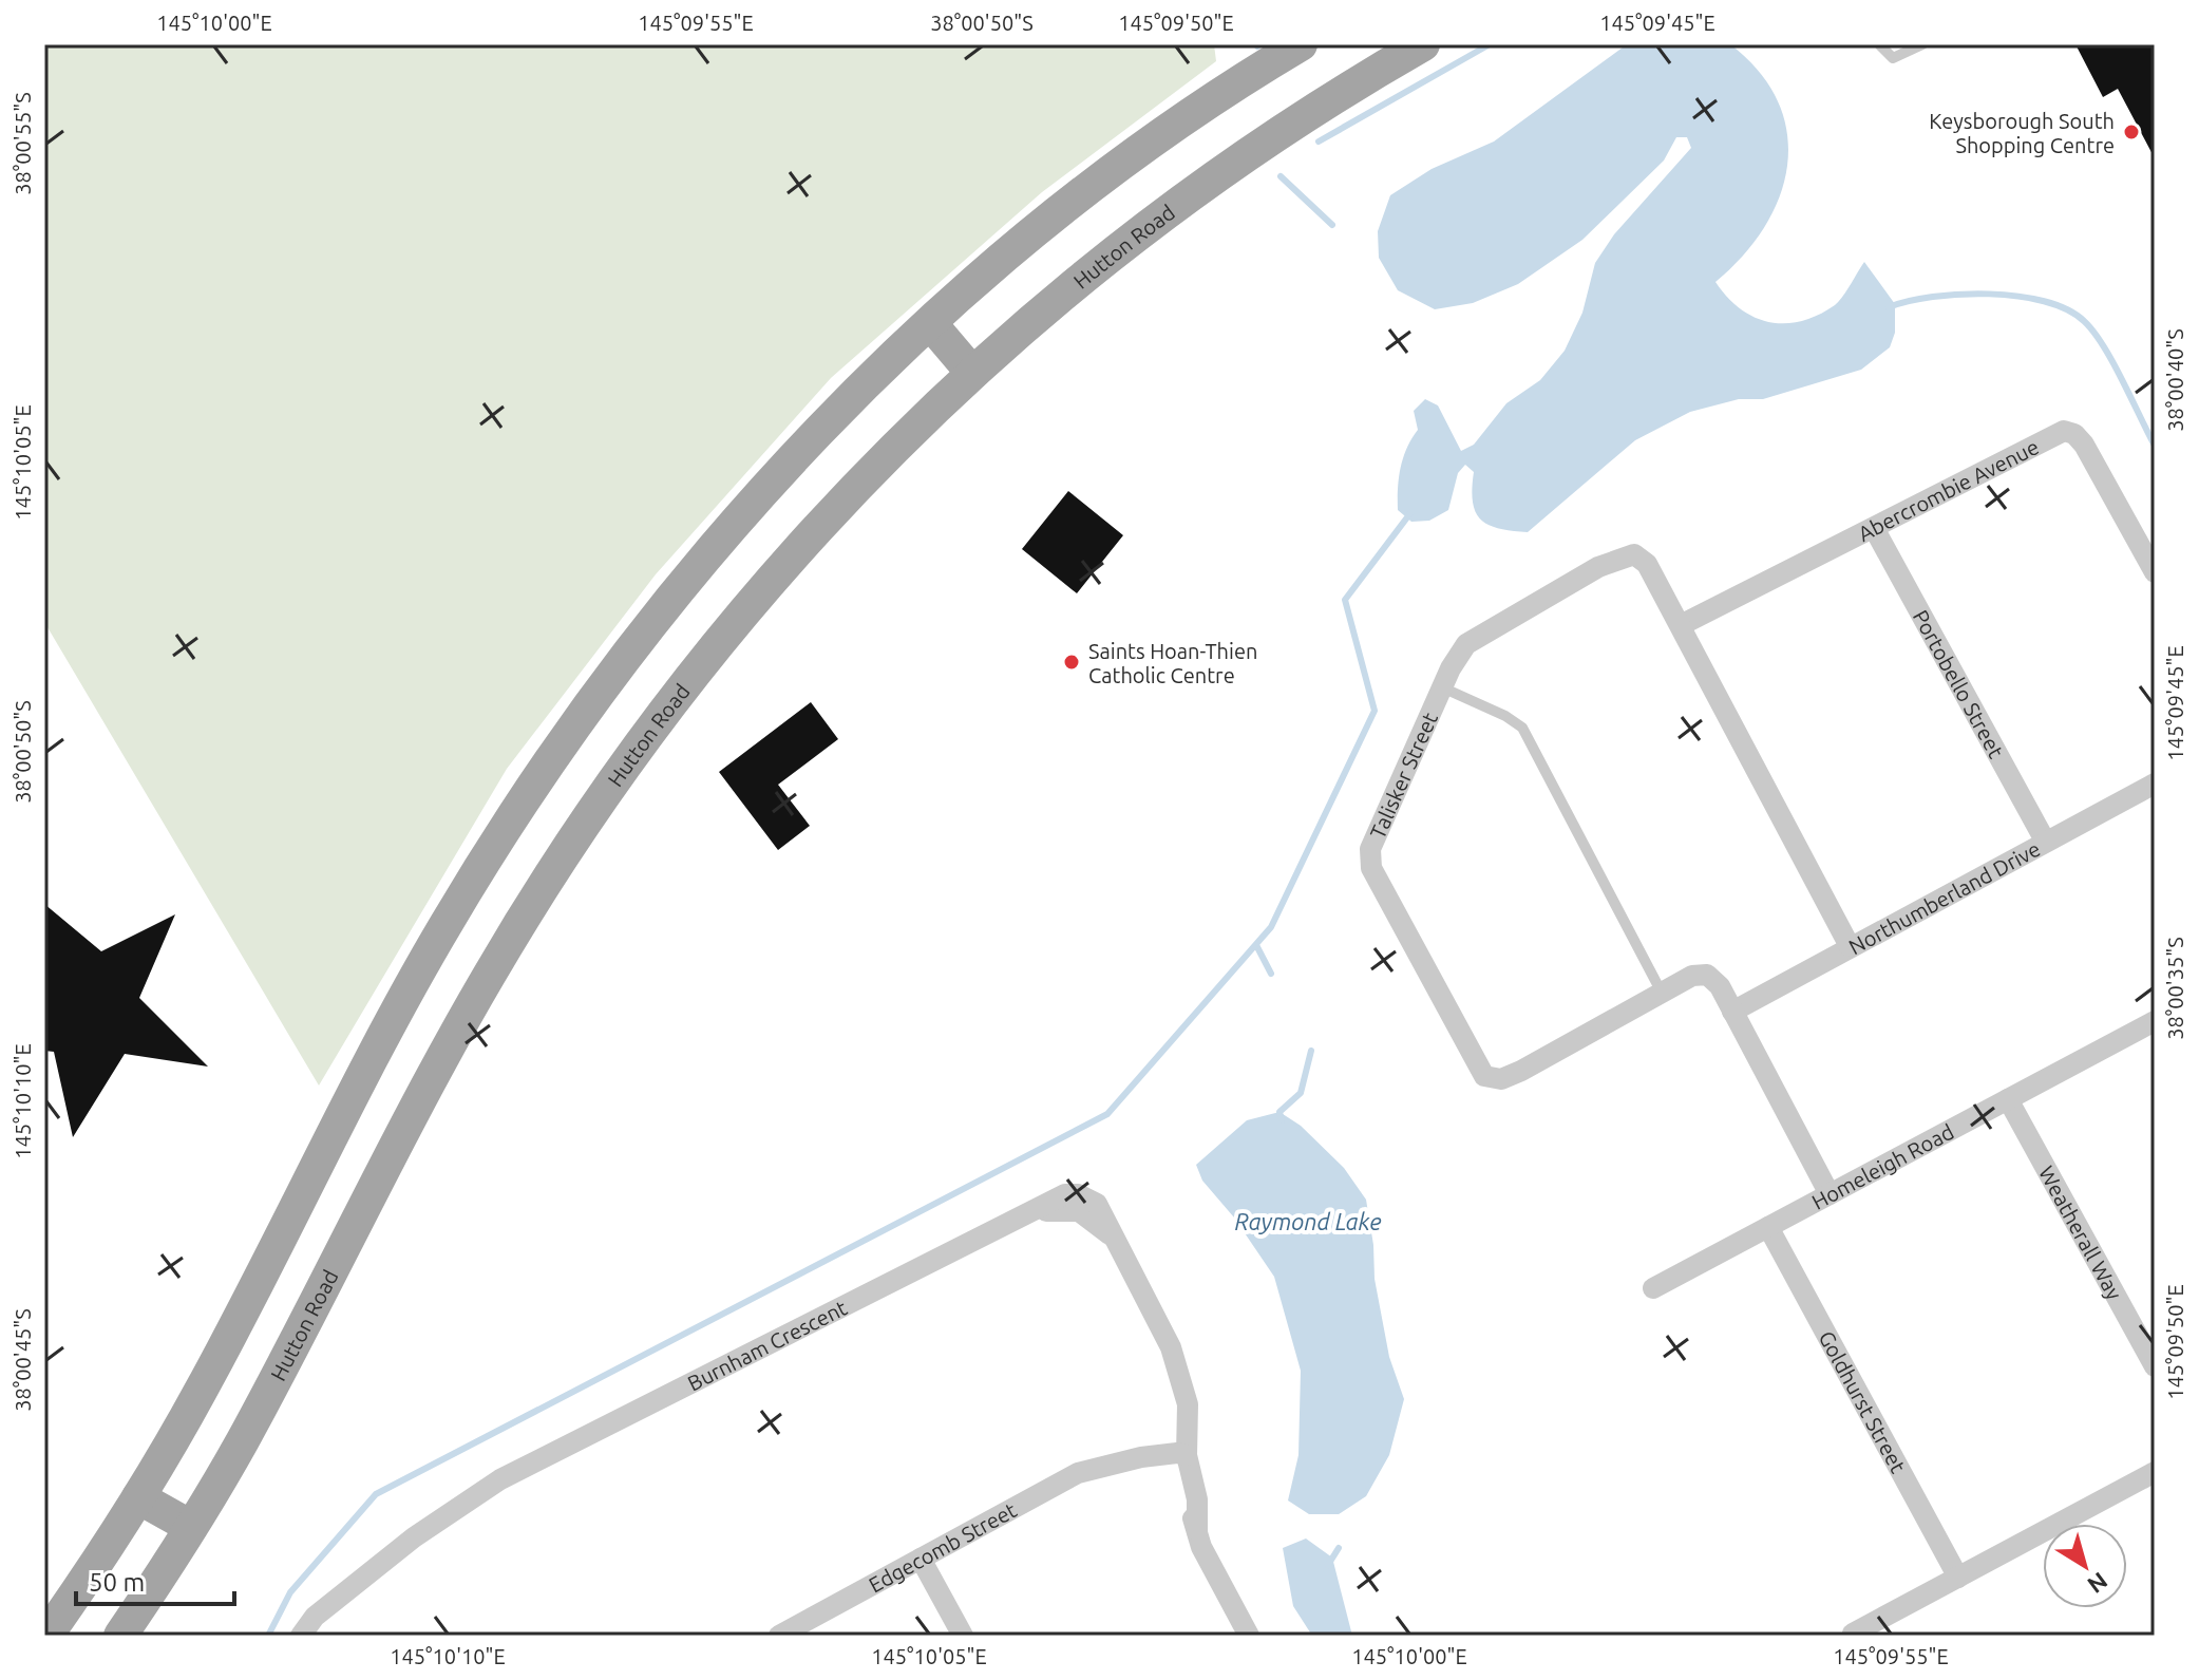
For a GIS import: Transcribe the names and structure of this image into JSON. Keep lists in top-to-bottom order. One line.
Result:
{"streets":{"main road":["Hutton Road"],"street":["Abercrombie Avenue","Portobello Street","Talisker Street","Northumberland Drive","Homeleigh Road","Weatherall Way","Burnham Crescent","Goldhurst Street","Edgecomb Street"]},"crossings":[["Abercrombie Avenue","Portobello Street"],["Abercrombie Avenue","Talisker Street"],["Portobello Street","Northumberland Drive"],["Talisker Street","Northumberland Drive"],["Talisker Street","Homeleigh Road"],["Homeleigh Road","Weatherall Way"],["Homeleigh Road","Goldhurst Street"],["Burnham Crescent","Edgecomb Street"]],"water":["Raymond Lake"],"places":["Keysborough South Shopping Centre","Saints Hoan-Thien Catholic Centre"],"scale_bar":"50 m","north":"bottom right","coordinates":["145°10'00\"E","145°09'55\"E","38°00'50\"S","145°09'50\"E","145°09'45\"E","38°00'55\"S","38°00'40\"S","145°10'05\"E","38°00'35\"S","145°10'10\"E","38°00'45\"S"]}
